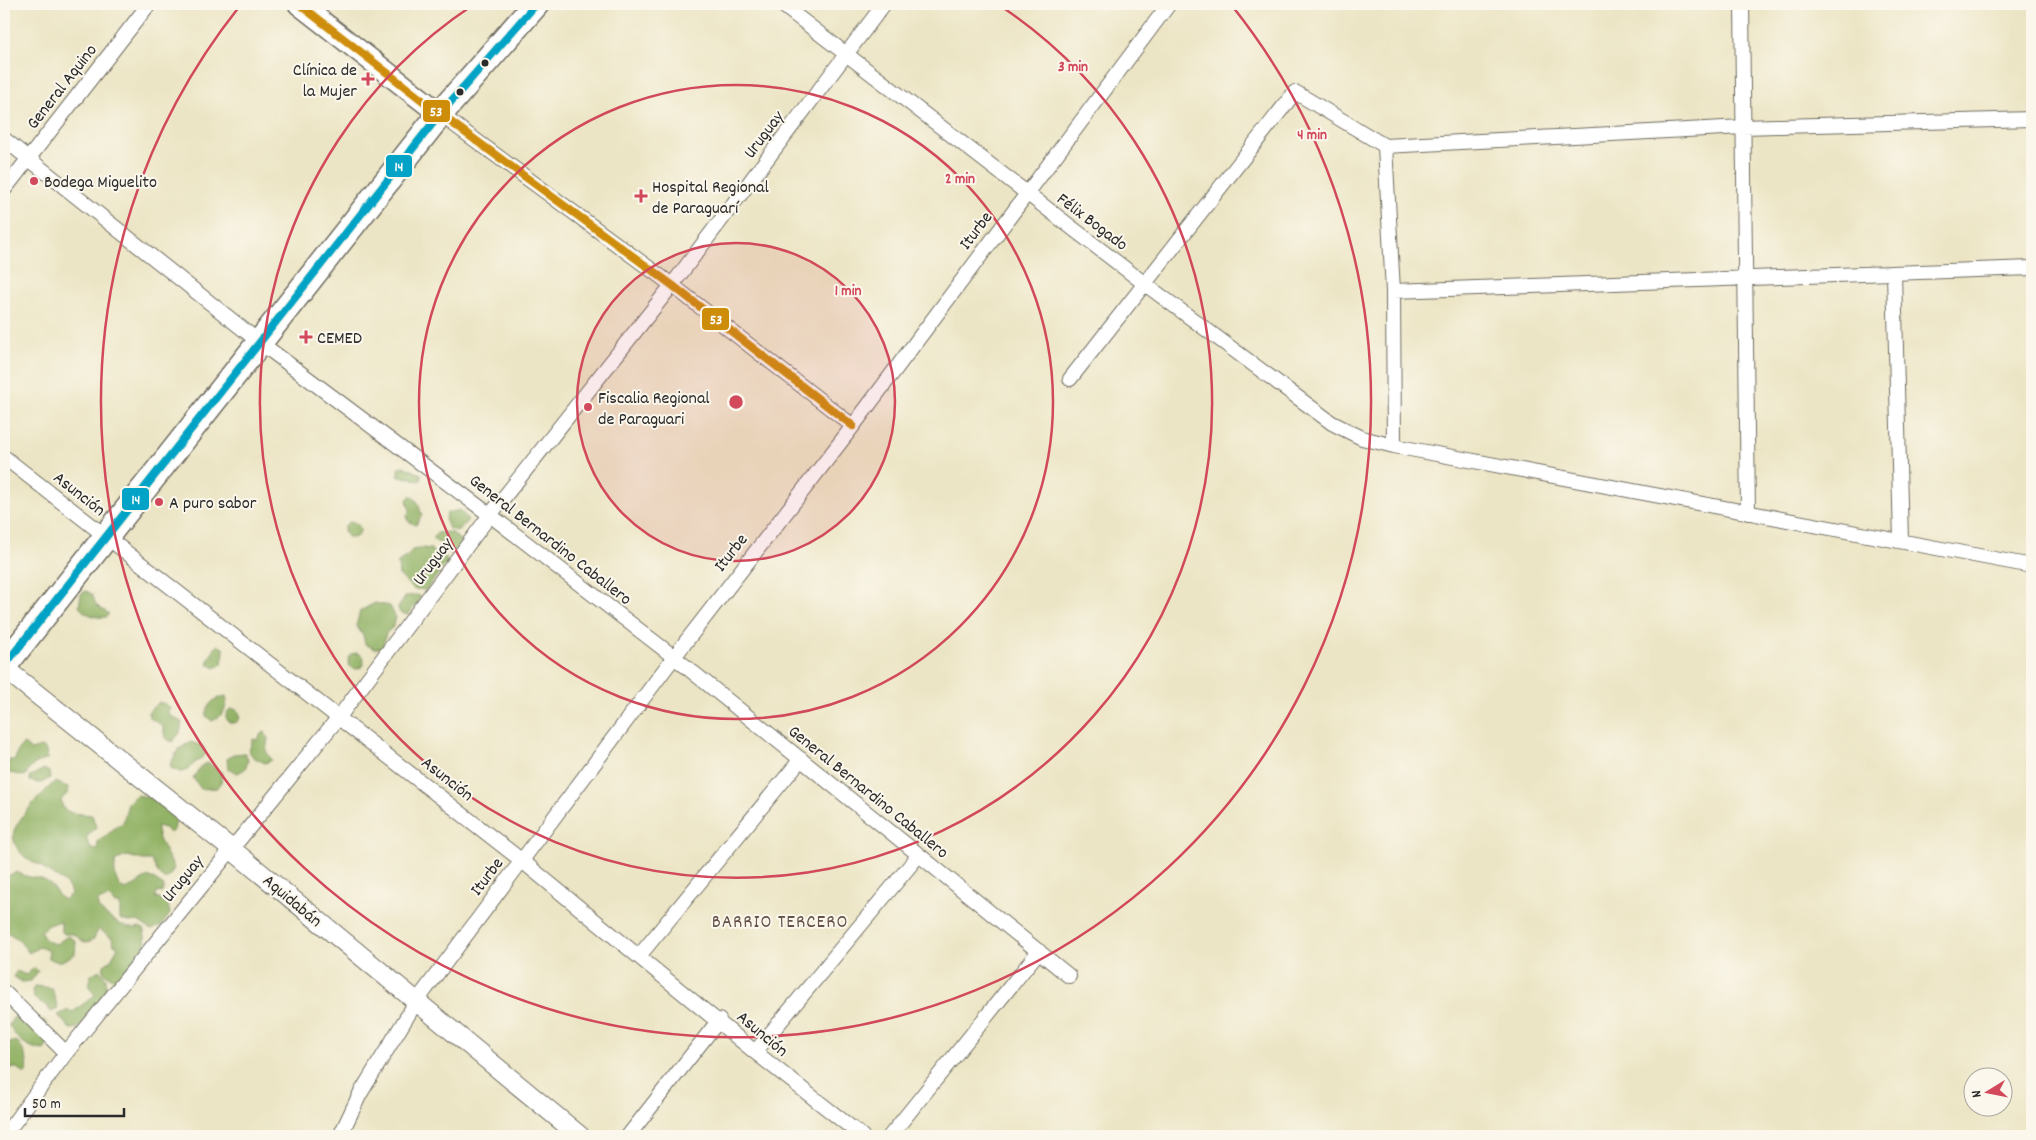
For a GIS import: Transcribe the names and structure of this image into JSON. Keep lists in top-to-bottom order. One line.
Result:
{"streets":{"street":["General Aquino","Uruguay","Félix Bogado","Iturbe","Asunción","General Bernardino Caballero","Aquidabán"]},"crossings":[["General Aquino","General Bernardino Caballero"],["Uruguay","Félix Bogado"],["Uruguay","Asunción"],["Uruguay","General Bernardino Caballero"],["Uruguay","Aquidabán"],["Félix Bogado","Iturbe"],["Iturbe","Asunción"],["Iturbe","General Bernardino Caballero"],["Iturbe","Aquidabán"]],"districts":["BARRIO TERCERO"],"places":{"health":["Clínica de la Mujer","Hospital Regional de Paraguarí","CEMED"],"other":["Bodega Miguelito","Fiscalia Regional de Paraguari","A puro sabor"]},"lines":["transit line 14","transit line 53"],"scale_bar":"50 m","north":"left","rings":["3 min","4 min","2 min","1 min"]}
